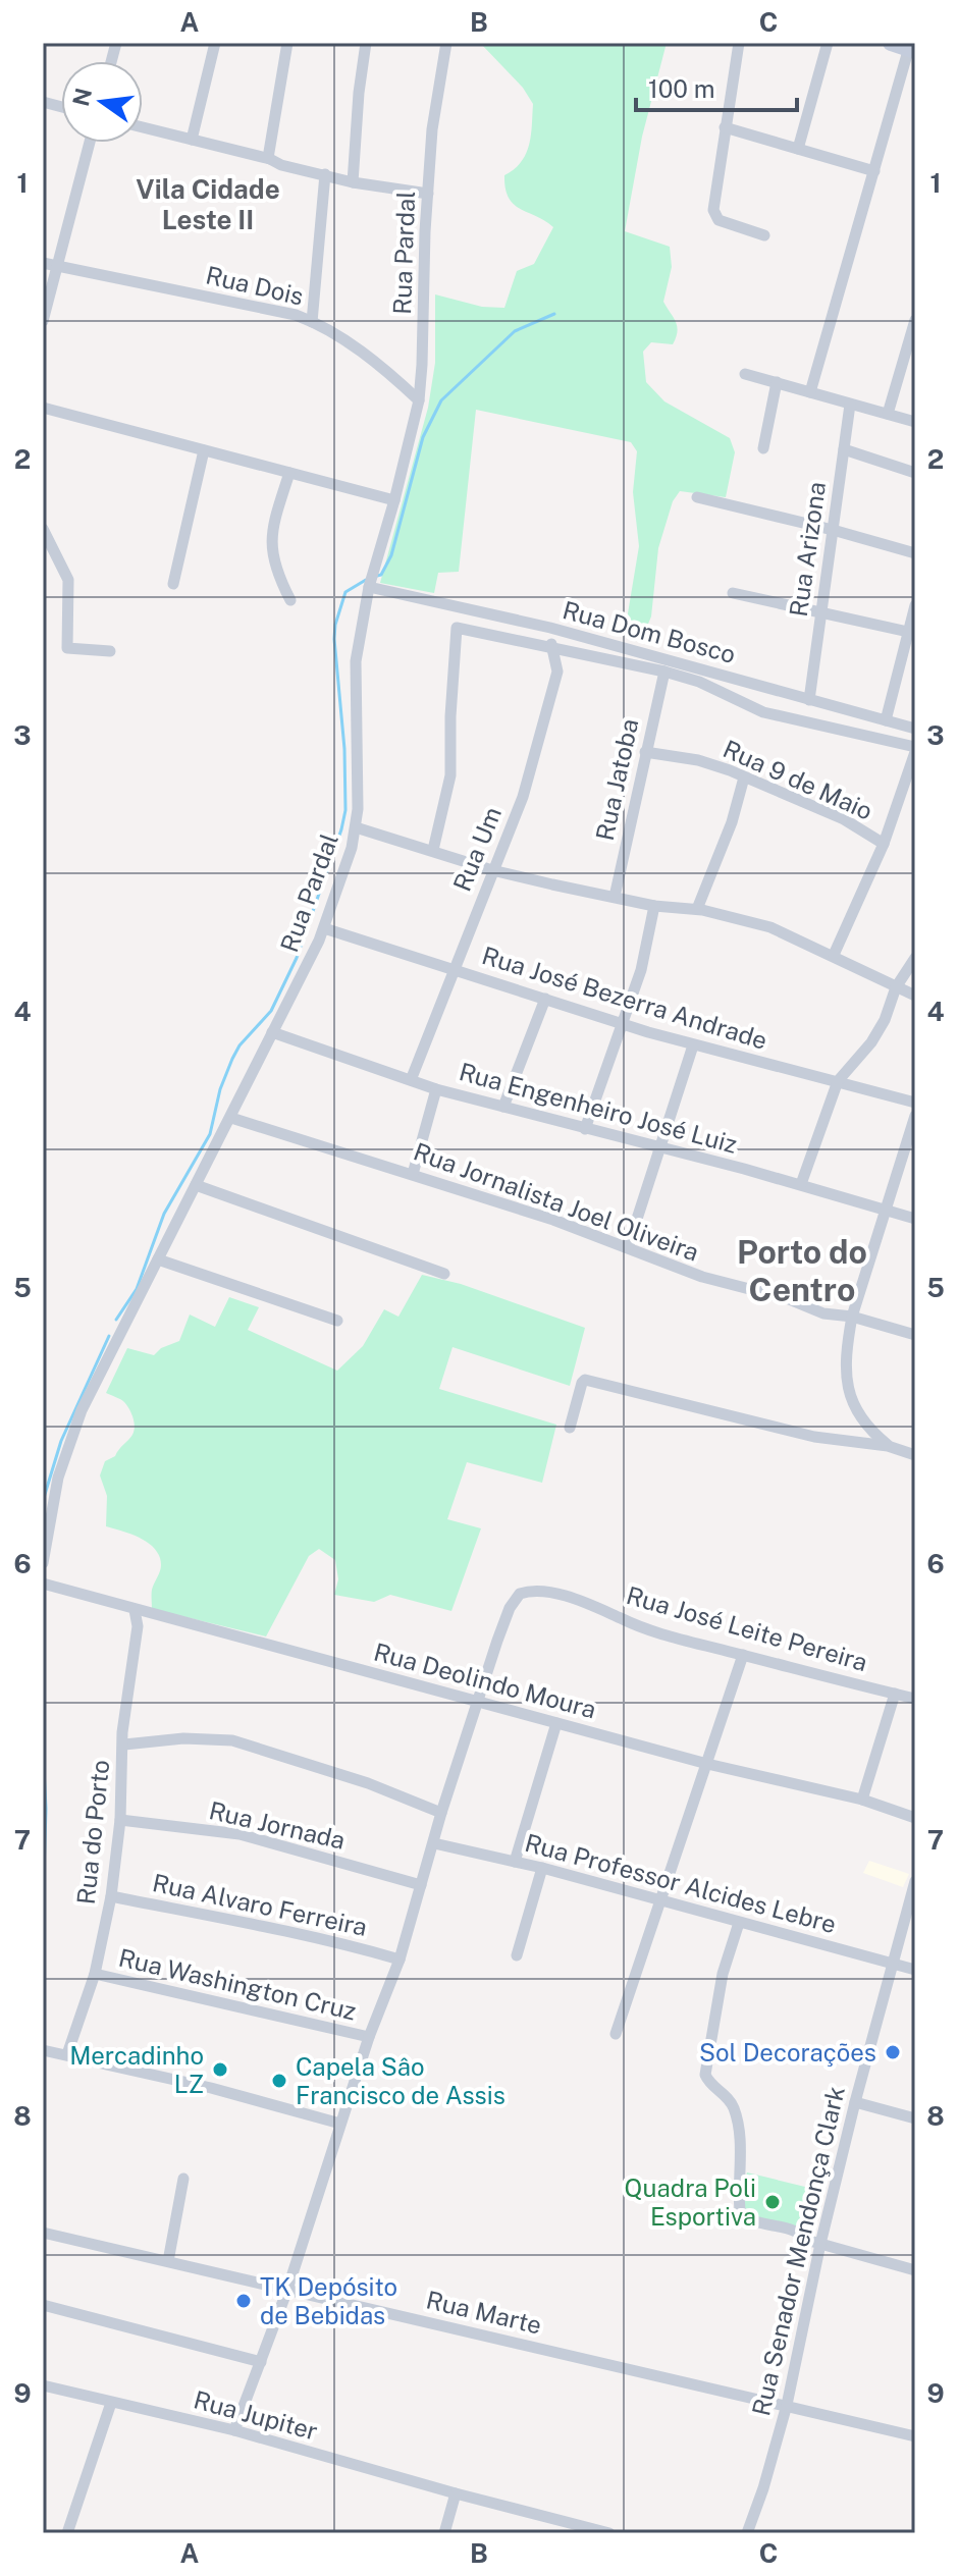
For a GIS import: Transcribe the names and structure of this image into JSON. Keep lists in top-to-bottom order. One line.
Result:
{"streets":{"street":["Rua Pardal","Rua Dois","Rua Arizona","Rua Dom Bosco","Rua Jatoba","Rua 9 de Maio","Rua Um","Rua José Bezerra Andrade","Rua Engenheiro José Luiz","Rua Jornalista Joel Oliveira","Rua José Leite Pereira","Rua Deolindo Moura","Rua Jornada","Rua do Porto","Rua Professor Alcides Lebre","Rua Alvaro Ferreira","Rua Washington Cruz","Rua Senador Mendonça Clark","Rua Marte","Rua Jupiter"]},"crossings":[["Rua Pardal","Rua Dois"],["Rua Pardal","Rua Dom Bosco"],["Rua Pardal","Rua José Bezerra Andrade"],["Rua Pardal","Rua Engenheiro José Luiz"],["Rua Pardal","Rua Jornalista Joel Oliveira"],["Rua Arizona","Rua Dom Bosco"],["Rua Dom Bosco","Rua Um"],["Rua Jatoba","Rua 9 de Maio"],["Rua Um","Rua José Bezerra Andrade"],["Rua Um","Rua Engenheiro José Luiz"],["Rua José Leite Pereira","Rua Deolindo Moura"],["Rua Deolindo Moura","Rua do Porto"],["Rua Jornada","Rua do Porto"],["Rua do Porto","Rua Alvaro Ferreira"],["Rua do Porto","Rua Washington Cruz"],["Rua Professor Alcides Lebre","Rua Senador Mendonça Clark"],["Rua Senador Mendonça Clark","Rua Marte"]],"districts":["Vila Cidade Leste II","Porto do Centro"],"places":["Sol Decorações","Mercadinho LZ","Capela Sâo Francisco de Assis","Quadra Poli Esportiva","TK Depósito de Bebidas"],"scale_bar":"100 m","north":"left","grid":{"columns":["A","B","C"],"rows":["1","2","3","4","5","6","7","8","9"]}}
